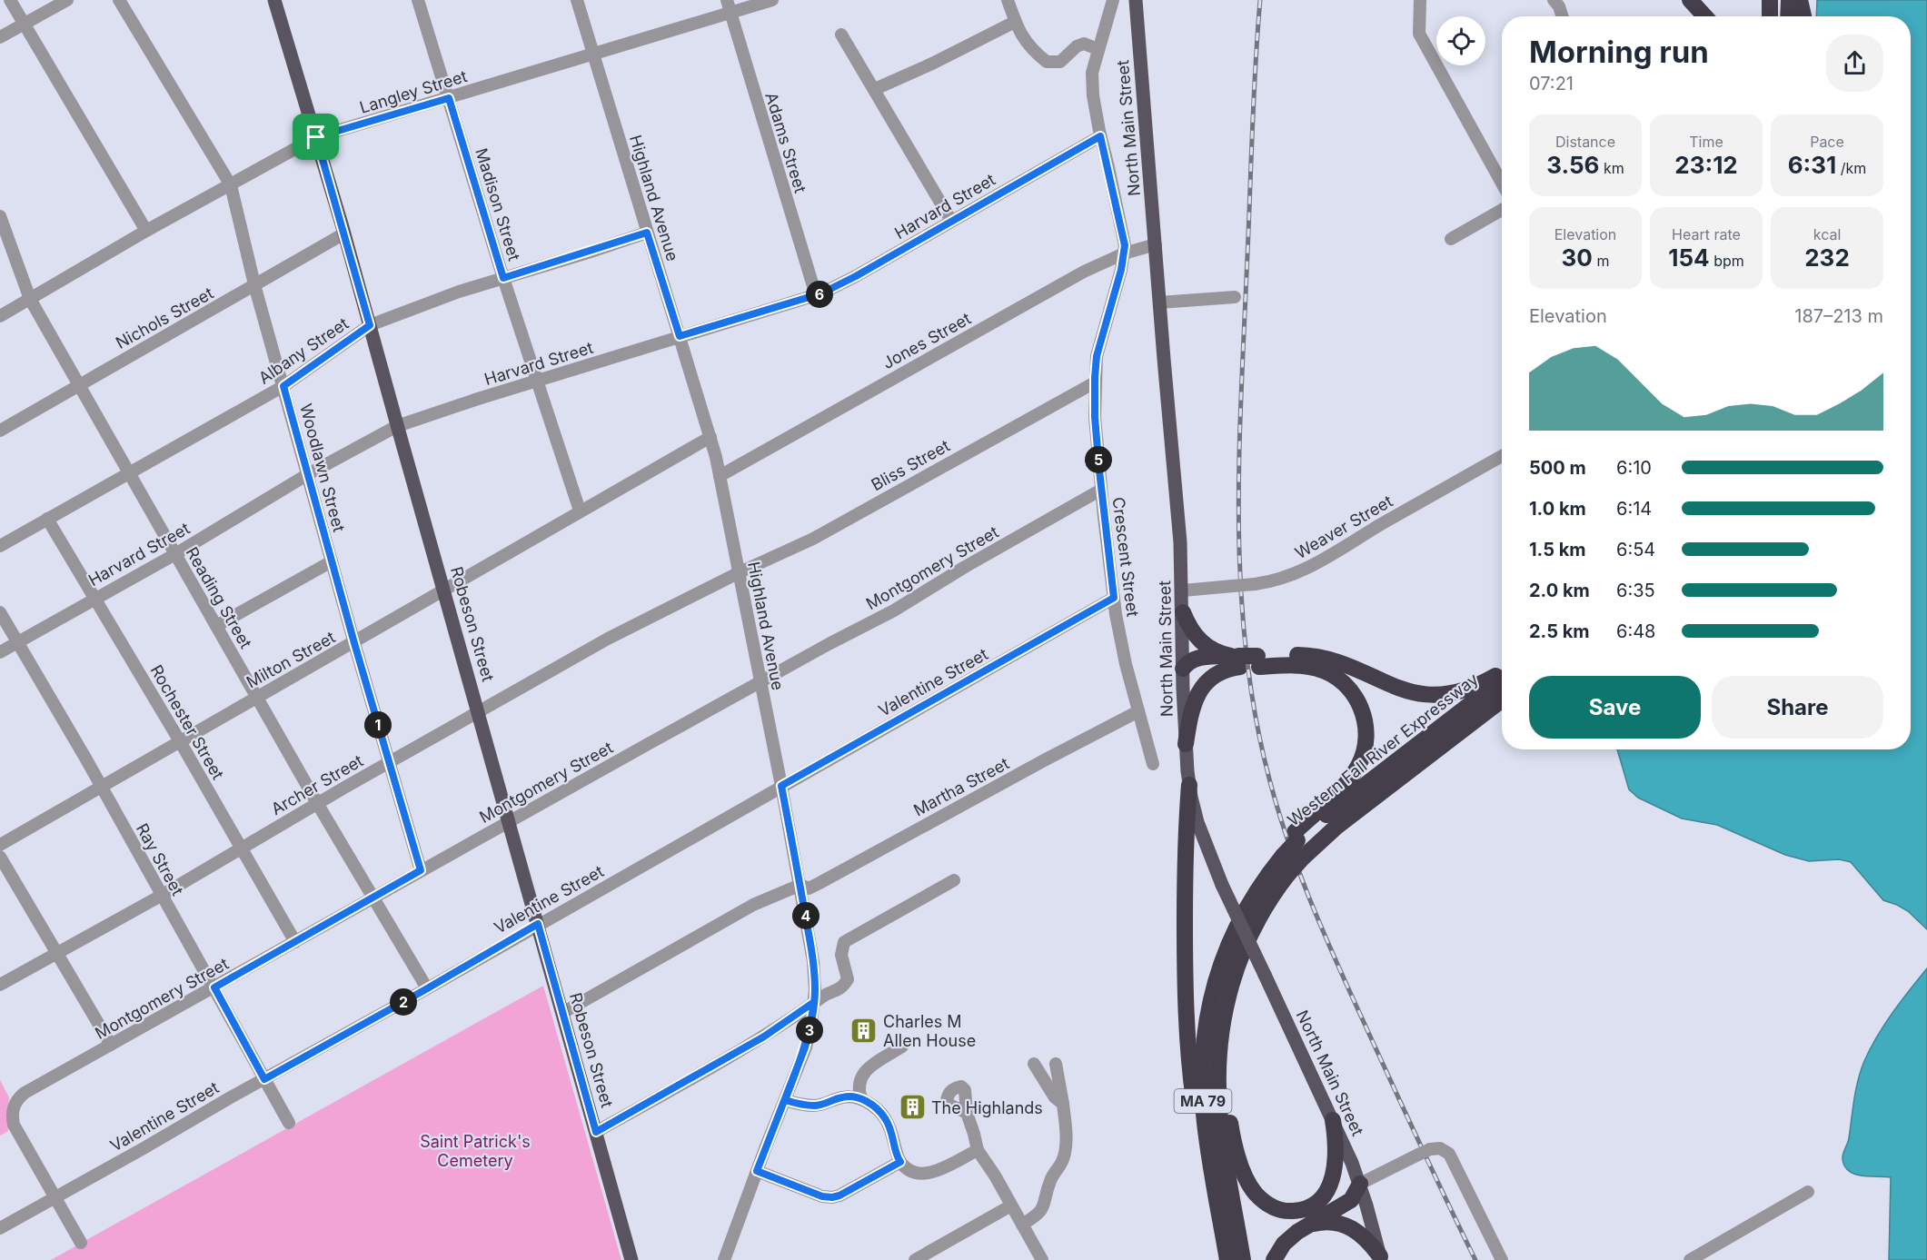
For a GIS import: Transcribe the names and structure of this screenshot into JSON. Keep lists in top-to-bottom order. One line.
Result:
{"streets":{"highway":["Western Fall River Expressway","MA 79"],"main road":["North Main Street","Robeson Street"],"street":["Langley Street","Adams Street","Highland Avenue","Madison Street","Harvard Street","Nichols Street","Jones Street","Albany Street","Bliss Street","Woodlawn Street","Weaver Street","Crescent Street","Montgomery Street","Reading Street","Milton Street","Valentine Street","Rochester Street","Archer Street","Martha Street","Ray Street"]},"crossings":[["Langley Street","Adams Street"],["Langley Street","Highland Avenue"],["Langley Street","Madison Street"],["Langley Street","Woodlawn Street"],["Langley Street","Reading Street"],["Langley Street","Robeson Street"],["North Main Street","Jones Street"],["North Main Street","Weaver Street"],["Adams Street","Harvard Street"],["Highland Avenue","Harvard Street"],["Highland Avenue","Jones Street"],["Highland Avenue","Albany Street"],["Highland Avenue","Bliss Street"],["Highland Avenue","Montgomery Street"],["Highland Avenue","Milton Street"],["Highland Avenue","Valentine Street"],["Highland Avenue","Archer Street"],["Highland Avenue","Martha Street"],["Madison Street","Harvard Street"],["Madison Street","Albany Street"],["Madison Street","Milton Street"],["Harvard Street","Woodlawn Street"],["Harvard Street","Crescent Street"],["Harvard Street","Reading Street"],["Harvard Street","Robeson Street"],["Harvard Street","Rochester Street"],["Harvard Street","Ray Street"],["Nichols Street","Woodlawn Street"],["Nichols Street","Reading Street"],["Nichols Street","Robeson Street"],["Jones Street","Crescent Street"],["Albany Street","Woodlawn Street"],["Albany Street","Reading Street"],["Albany Street","Robeson Street"],["Albany Street","Rochester Street"],["Bliss Street","Crescent Street"],["Bliss Street","Archer Street"],["Woodlawn Street","Montgomery Street"],["Woodlawn Street","Milton Street"],["Woodlawn Street","Archer Street"],["Crescent Street","Montgomery Street"],["Crescent Street","Valentine Street"],["Crescent Street","Martha Street"],["Montgomery Street","Reading Street"],["Montgomery Street","Robeson Street"],["Montgomery Street","Valentine Street"],["Montgomery Street","Rochester Street"],["Montgomery Street","Ray Street"],["Reading Street","Milton Street"],["Reading Street","Valentine Street"],["Reading Street","Archer Street"],["Robeson Street","Milton Street"],["Robeson Street","Valentine Street"],["Robeson Street","Archer Street"],["Milton Street","Rochester Street"],["Milton Street","Ray Street"],["Valentine Street","Ray Street"],["Rochester Street","Archer Street"],["Western Fall River Expressway","MA 79"],["Archer Street","Ray Street"]],"parks":["Saint Patrick's Cemetery"],"places":{"building":["Charles M Allen House","The Highlands"]},"page":{"heading":["Morning run","07:21"],"stats":[["Distance","3.56 km"],["Time","23:12"],["Pace","6:31 /km"],["Elevation","30 m"],["Heart rate","154 bpm"],["kcal","232"]],"pins":["6","5","1","4","2","3"],"chart":["Elevation","187–213 m"],"list":[{"name":"500 m","note":"6:10"},{"name":"1.0 km","note":"6:14"},{"name":"1.5 km","note":"6:54"},{"name":"2.0 km","note":"6:35"},{"name":"2.5 km","note":"6:48"}],"buttons":["Save","Share"]}}
